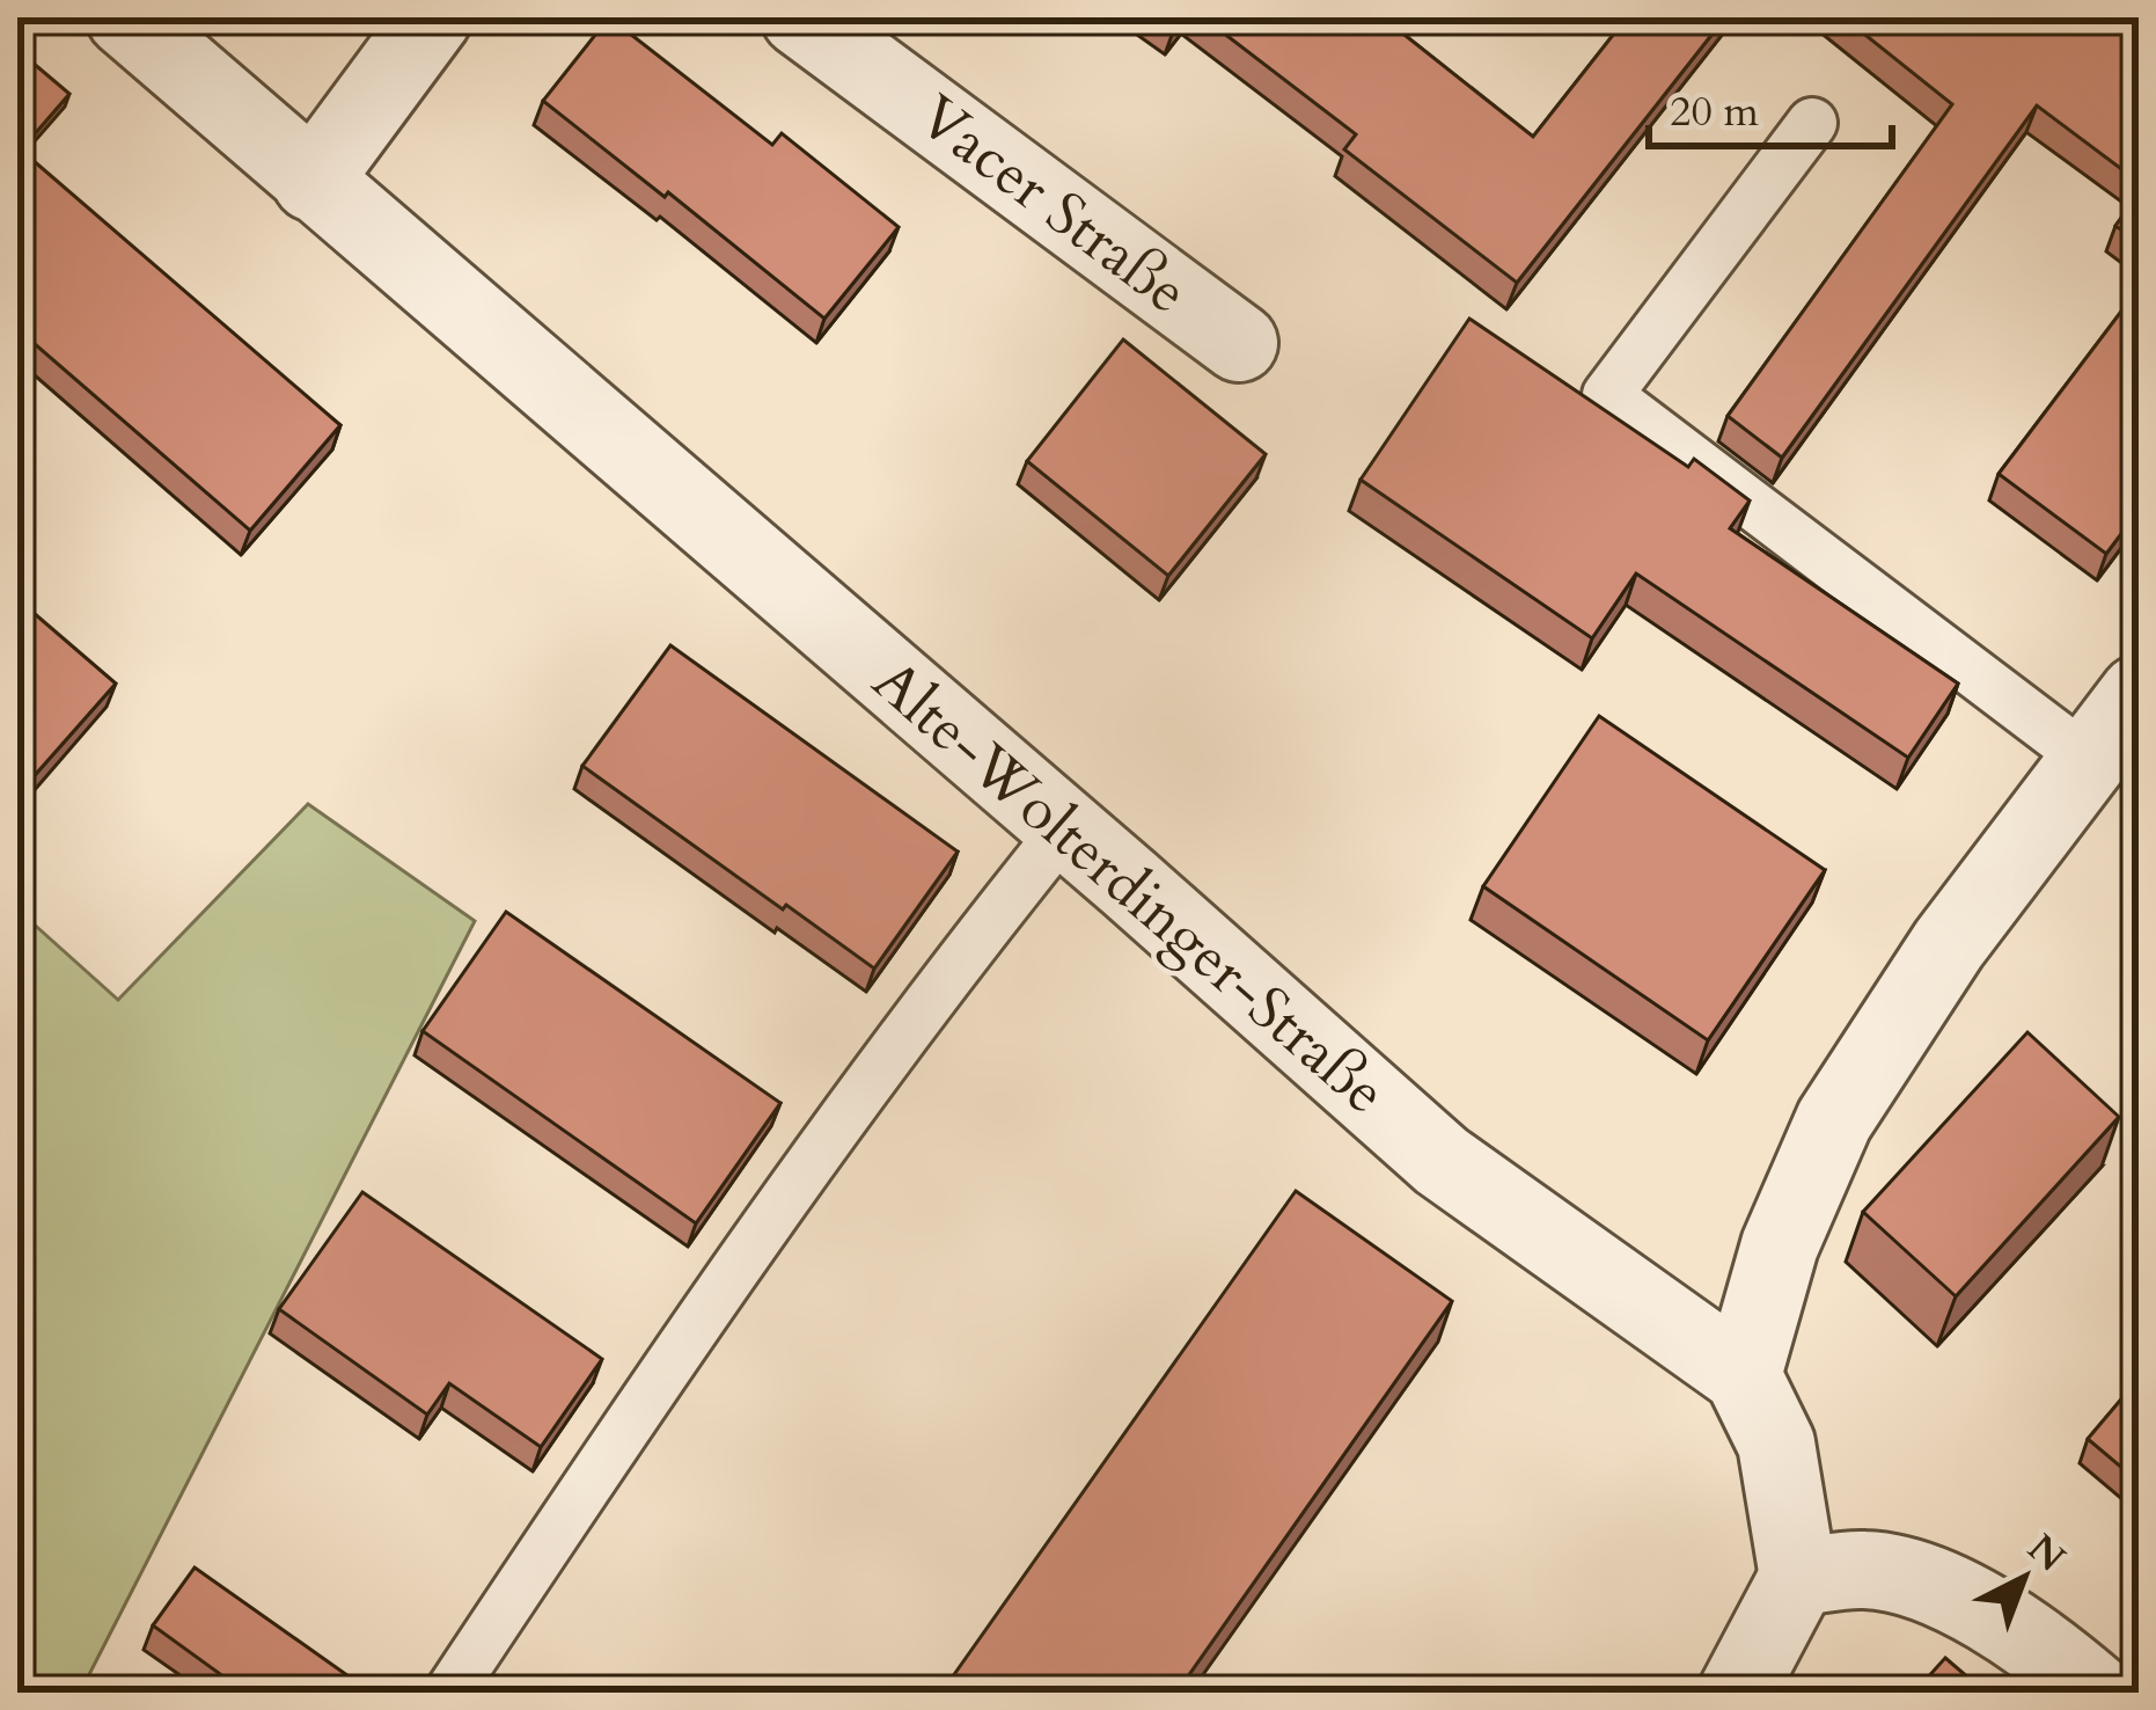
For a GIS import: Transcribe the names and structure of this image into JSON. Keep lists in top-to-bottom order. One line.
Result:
{"streets":{"street":["Vacer Straße","Alte-Wolterdinger-Straße"]},"scale_bar":"20 m","north":"top right"}
